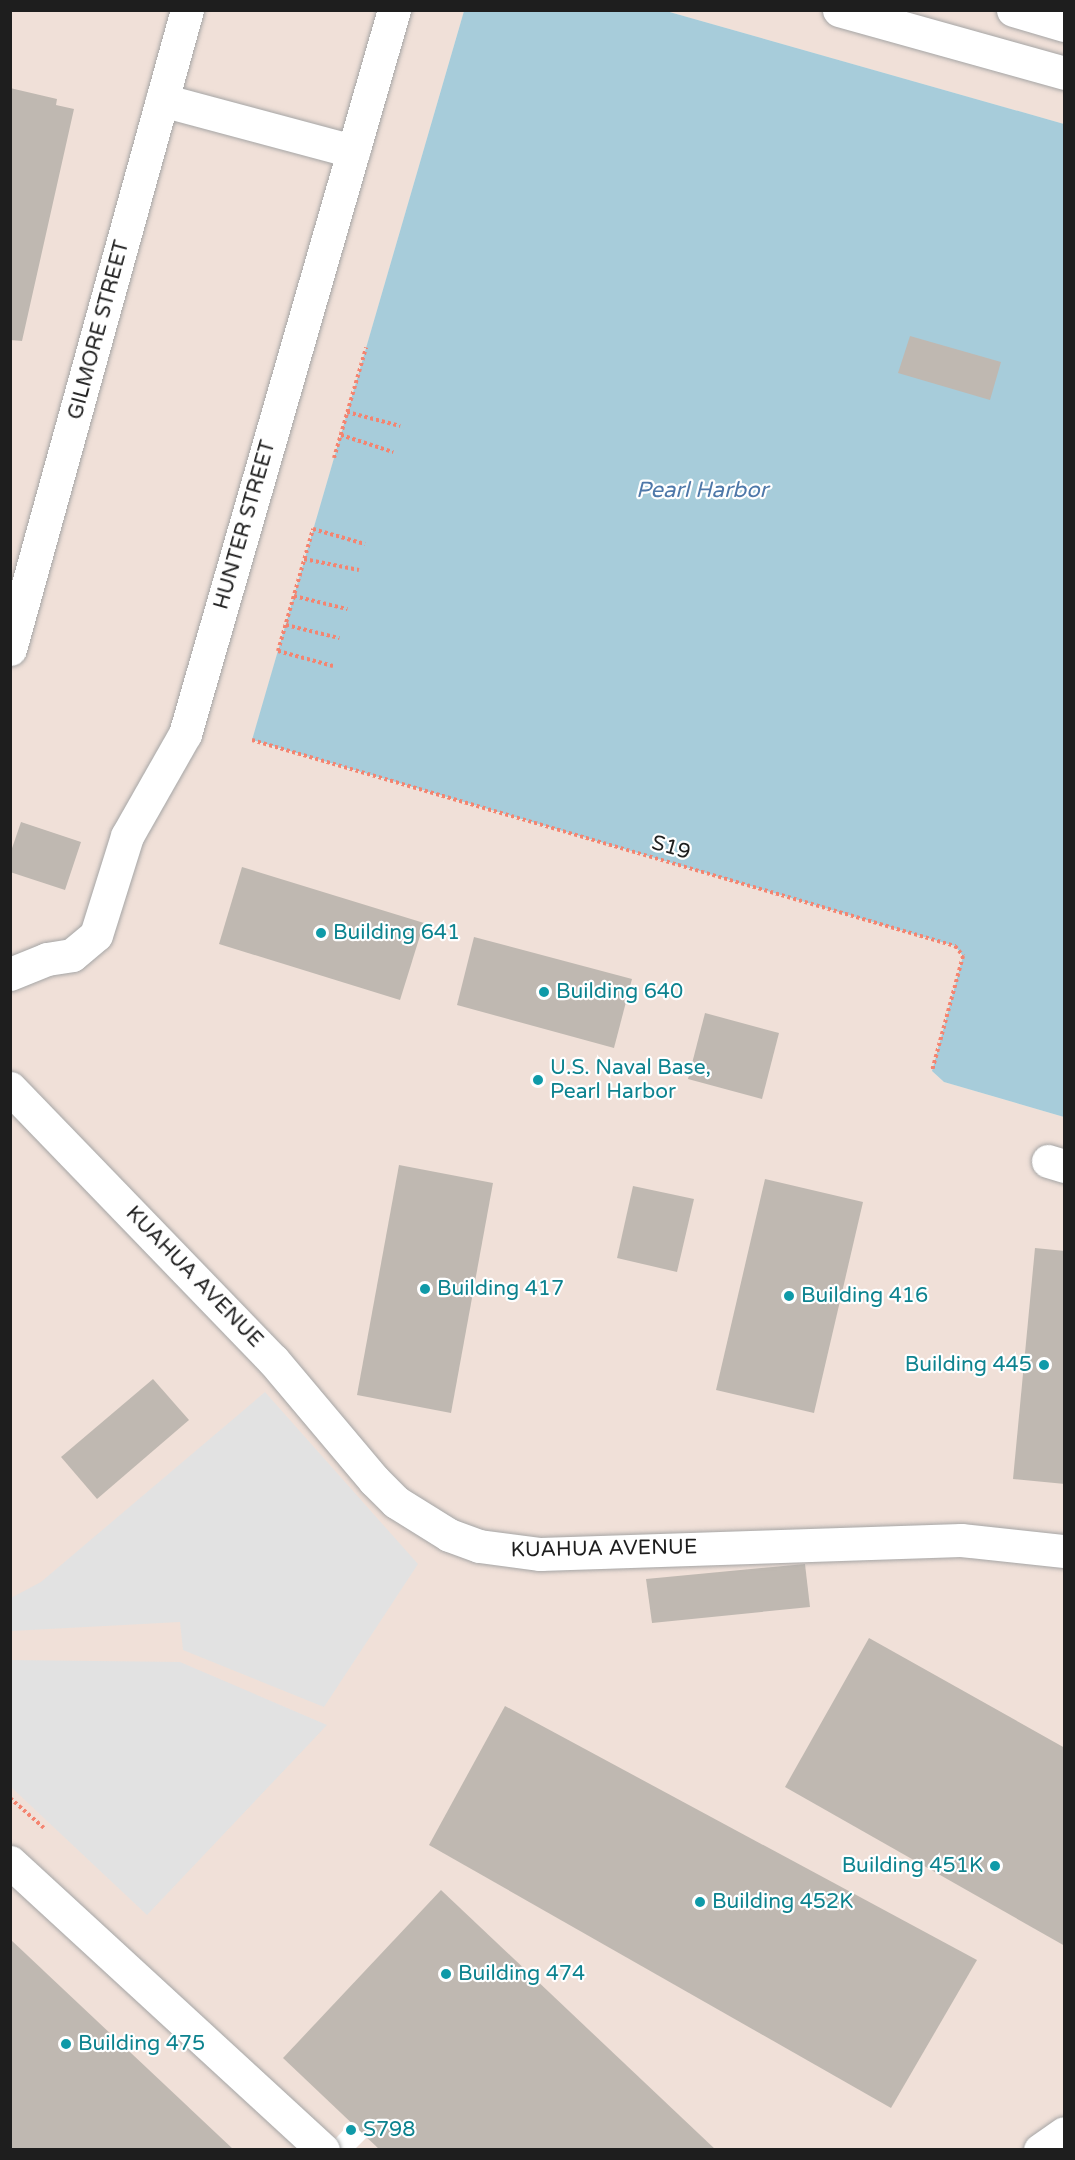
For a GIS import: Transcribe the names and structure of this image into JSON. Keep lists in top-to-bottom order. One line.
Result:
{"streets":{"street":["GILMORE STREET","HUNTER STREET","KUAHUA AVENUE"],"path":["S19"]},"water":["Pearl Harbor"],"places":["Building 641","Building 640","U.S. Naval Base, Pearl Harbor","Building 417","Building 416","Building 445","Building 451K","Building 452K","Building 474","Building 475","S798"]}
